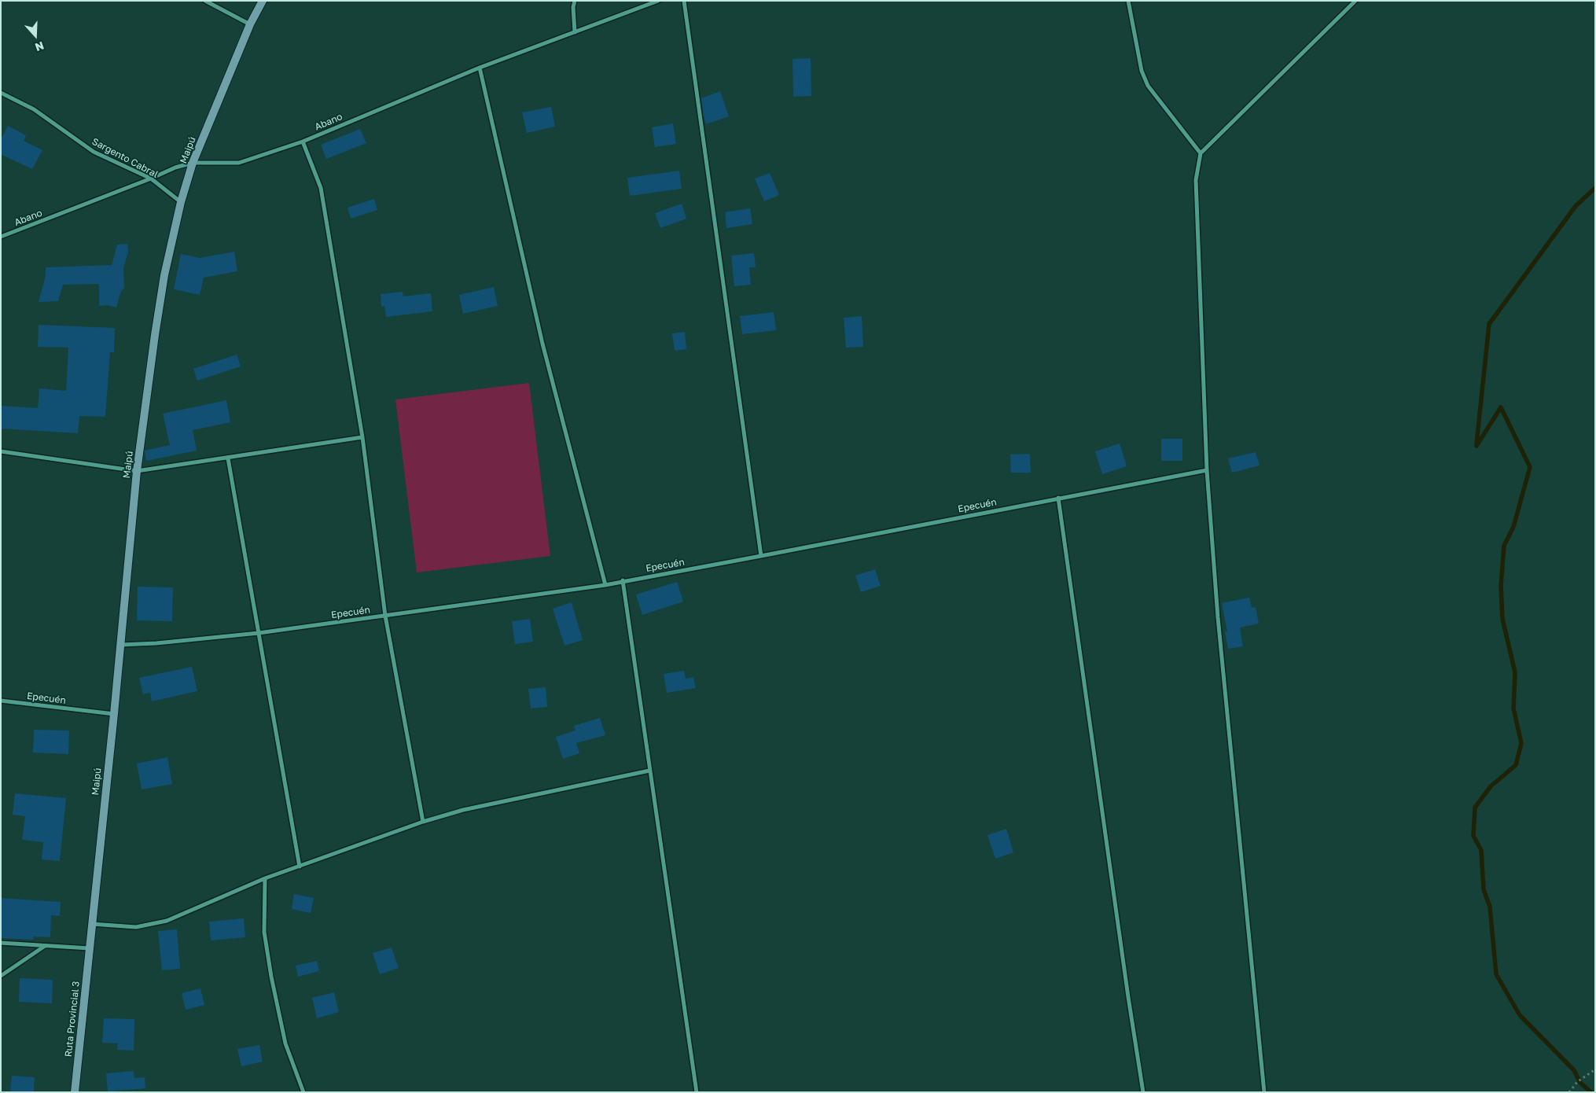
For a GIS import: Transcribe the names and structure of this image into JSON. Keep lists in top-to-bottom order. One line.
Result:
{"streets":{"main road":["Maipú","Ruta Provincial 3"],"street":["Abano","Sargento Cabral","Epecuén"]},"crossings":[["Abano","Maipú"],["Abano","Sargento Cabral"],["Maipú","Sargento Cabral"],["Maipú","Epecuén"],["Maipú","Ruta Provincial 3"]],"north":"bottom"}
